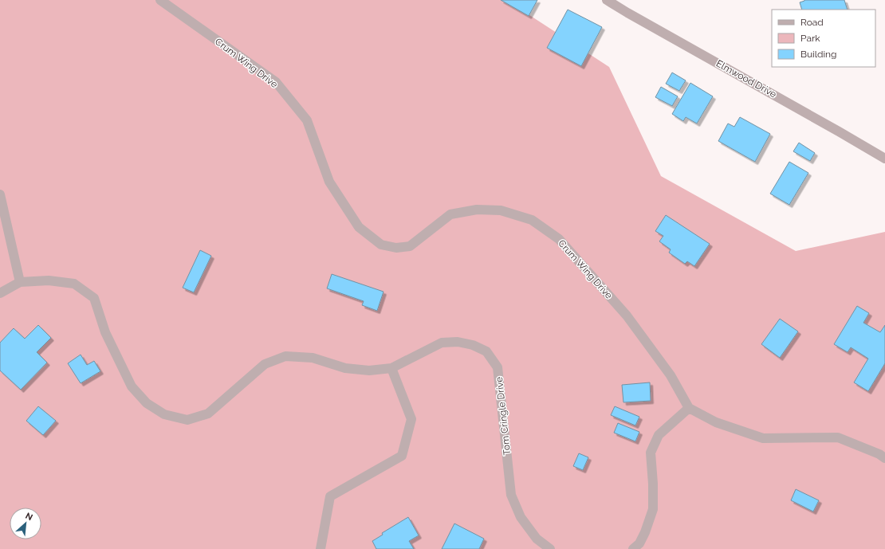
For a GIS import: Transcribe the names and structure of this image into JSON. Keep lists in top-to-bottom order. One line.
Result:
{"streets":{"street":["Crum Wing Drive","Elmwood Drive","Tom Cringle Drive"]},"legend":["Road","Park","Building"],"north":"top right"}
